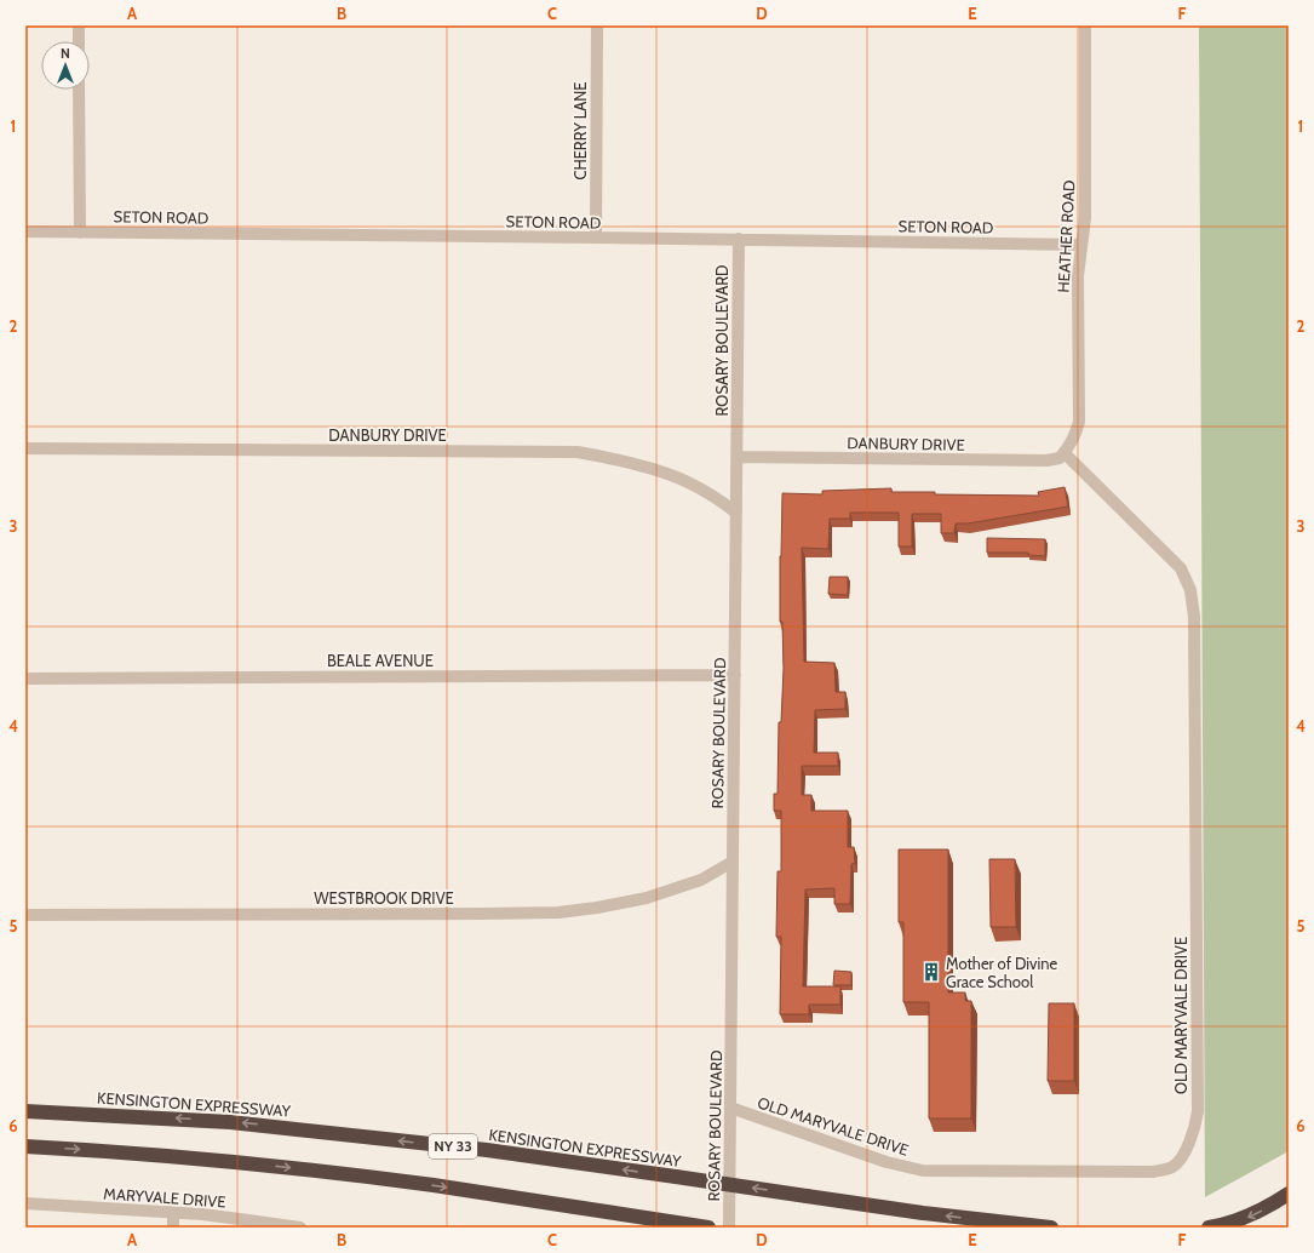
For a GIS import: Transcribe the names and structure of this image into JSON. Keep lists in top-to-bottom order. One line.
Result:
{"streets":{"highway":["KENSINGTON EXPRESSWAY","NY 33"],"street":["CHERRY LANE","SETON ROAD","HEATHER ROAD","ROSARY BOULEVARD","DANBURY DRIVE","BEALE AVENUE","WESTBROOK DRIVE","OLD MARYVALE DRIVE","MARYVALE DRIVE"]},"crossings":[["CHERRY LANE","SETON ROAD"],["SETON ROAD","HEATHER ROAD"],["SETON ROAD","ROSARY BOULEVARD"],["HEATHER ROAD","DANBURY DRIVE"],["HEATHER ROAD","OLD MARYVALE DRIVE"],["ROSARY BOULEVARD","DANBURY DRIVE"],["ROSARY BOULEVARD","BEALE AVENUE"],["ROSARY BOULEVARD","WESTBROOK DRIVE"],["ROSARY BOULEVARD","OLD MARYVALE DRIVE"],["DANBURY DRIVE","OLD MARYVALE DRIVE"]],"places":{"building":["Mother of Divine Grace School"]},"north":"top","grid":{"columns":["A","B","C","D","E","F"],"rows":["1","2","3","4","5","6"]}}
